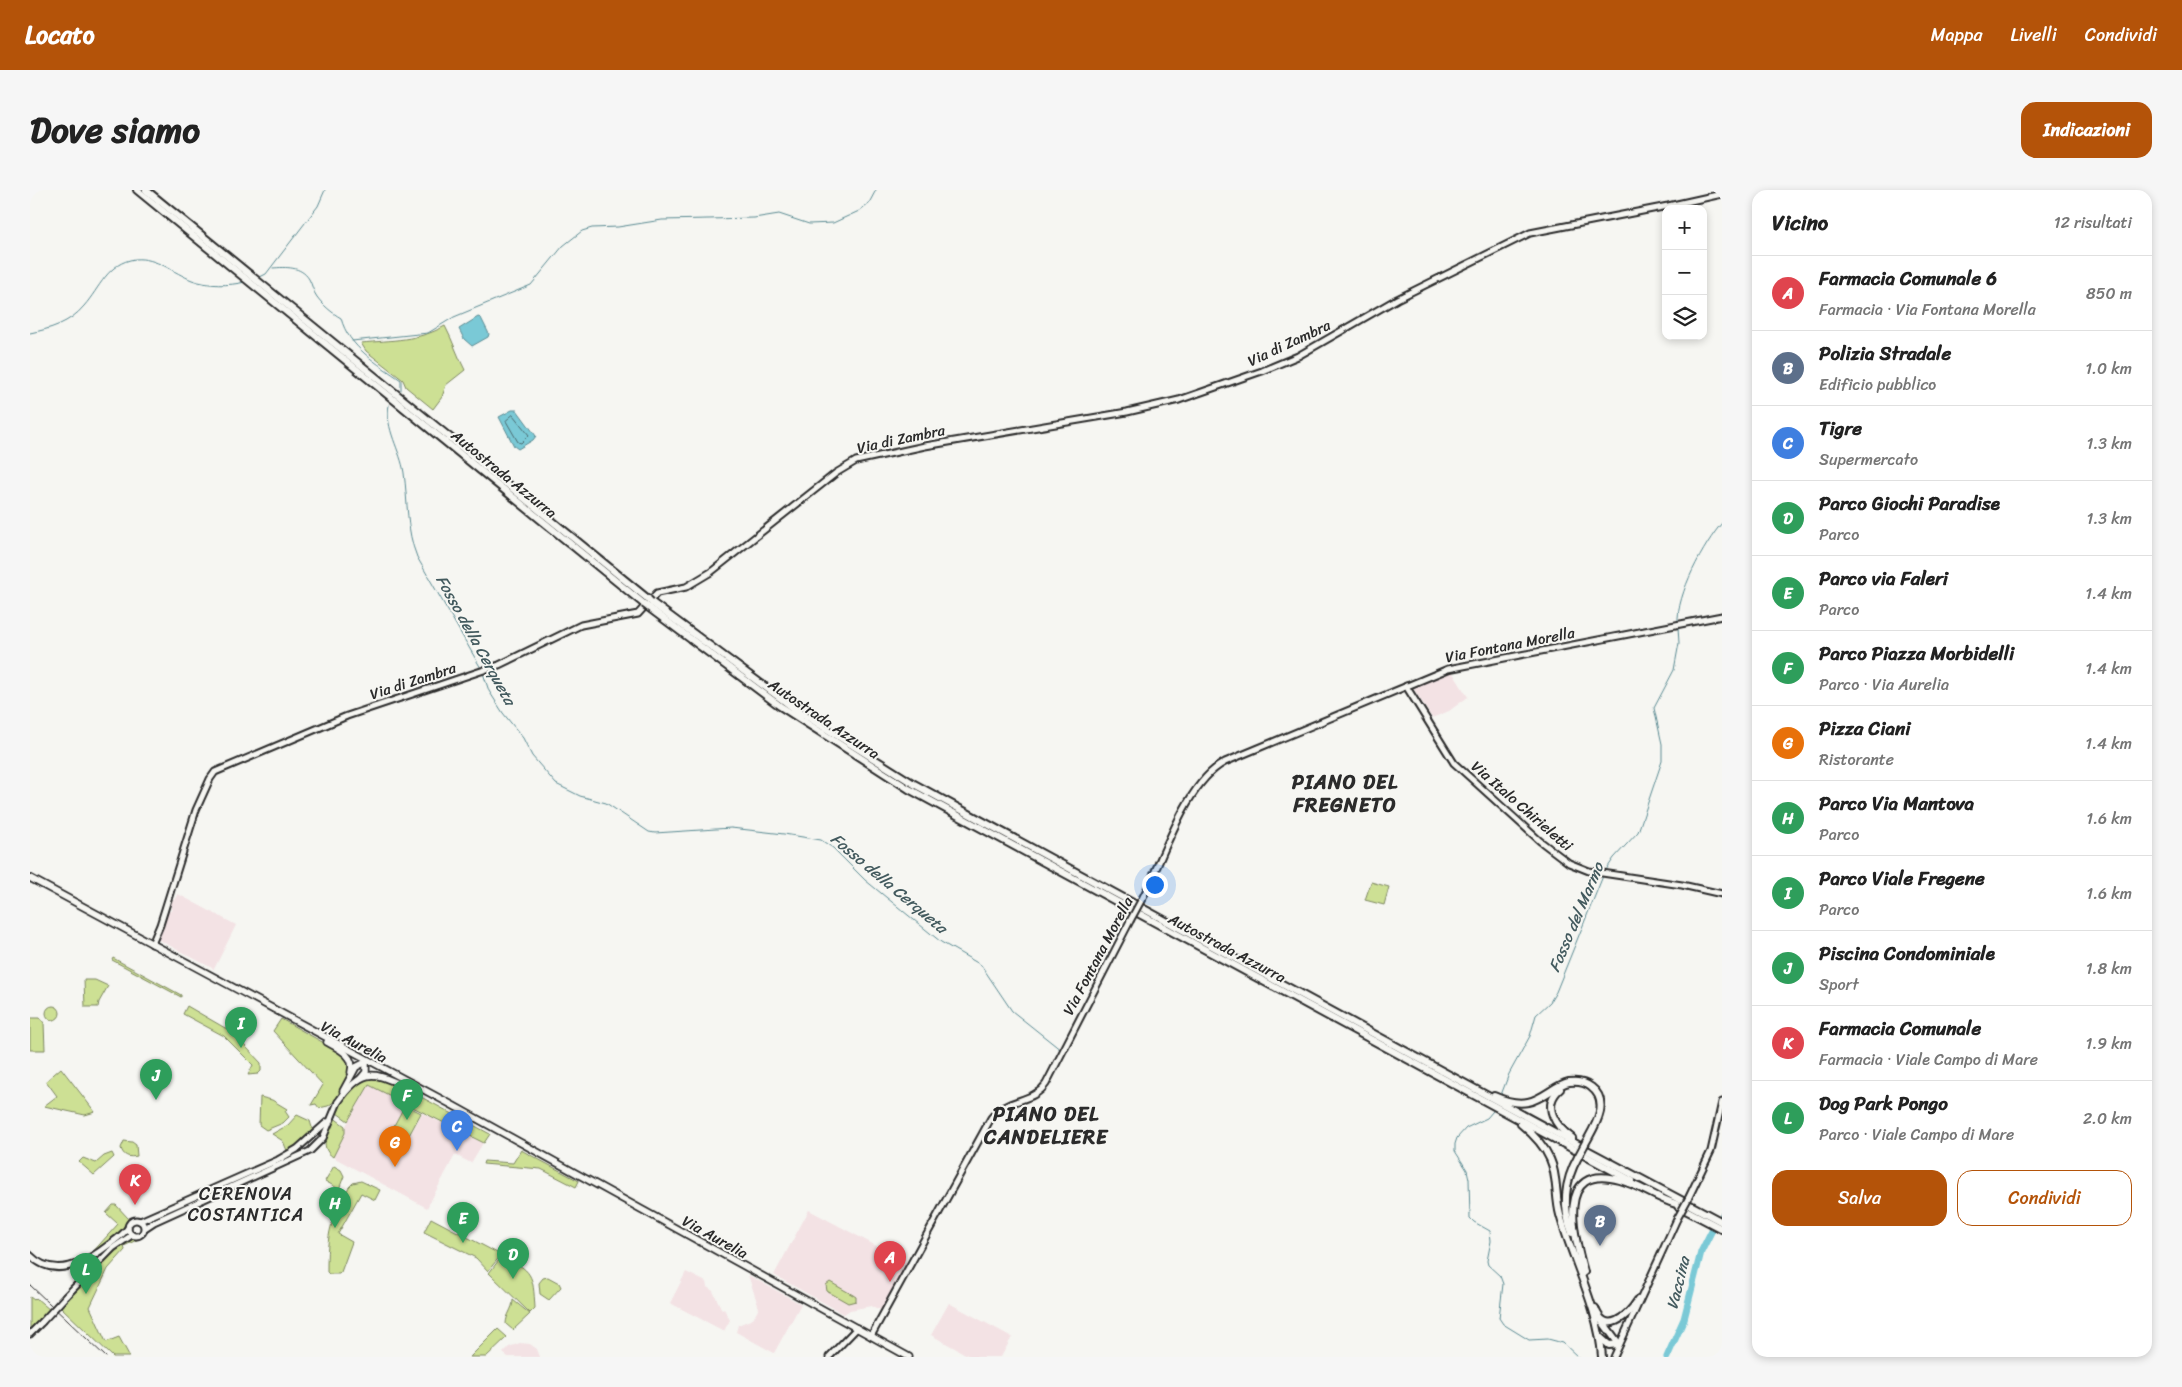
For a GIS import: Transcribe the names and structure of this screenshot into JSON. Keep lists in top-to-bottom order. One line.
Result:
{"streets":{"highway":["Autostrada Azzurra"],"main road":["Via Aurelia"],"street":["Via di Zambra","Via Fontana Morella","Via Italo Chirieletti"]},"crossings":[["Via di Zambra","Via Aurelia"],["Via Fontana Morella","Via Italo Chirieletti"],["Via Fontana Morella","Via Aurelia"]],"districts":["PIANO DEL FREGNETO","PIANO DEL CANDELIERE","CERENOVA COSTANTICA"],"water":["Fosso della Cerqueta","Fosso del Marmo","Vaccina"],"page":{"header":"Locato","nav":["Mappa","Livelli","Condividi"],"title":"Dove siamo","buttons":["Indicazioni",["Salva","Condividi"]],"heading":["Vicino","12 risultati"],"map_buttons":["+","−"],"list":[{"mark":"A","name":"Farmacia Comunale 6","note":"Farmacia · Via Fontana Morella","value":"850 m"},{"mark":"B","name":"Polizia Stradale","note":"Edificio pubblico","value":"1.0 km"},{"mark":"C","name":"Tigre","note":"Supermercato","value":"1.3 km"},{"mark":"D","name":"Parco Giochi Paradise","note":"Parco","value":"1.3 km"},{"mark":"E","name":"Parco via Faleri","note":"Parco","value":"1.4 km"},{"mark":"F","name":"Parco Piazza Morbidelli","note":"Parco · Via Aurelia","value":"1.4 km"},{"mark":"G","name":"Pizza Ciani","note":"Ristorante","value":"1.4 km"},{"mark":"H","name":"Parco Via Mantova","note":"Parco","value":"1.6 km"},{"mark":"I","name":"Parco Viale Fregene","note":"Parco","value":"1.6 km"},{"mark":"J","name":"Piscina Condominiale","note":"Sport","value":"1.8 km"},{"mark":"K","name":"Farmacia Comunale","note":"Farmacia · Viale Campo di Mare","value":"1.9 km"},{"mark":"L","name":"Dog Park Pongo","note":"Parco · Viale Campo di Mare","value":"2.0 km"}],"pins":["I","J","F","C","G","K","H","E","B","D","A","L"]}}
